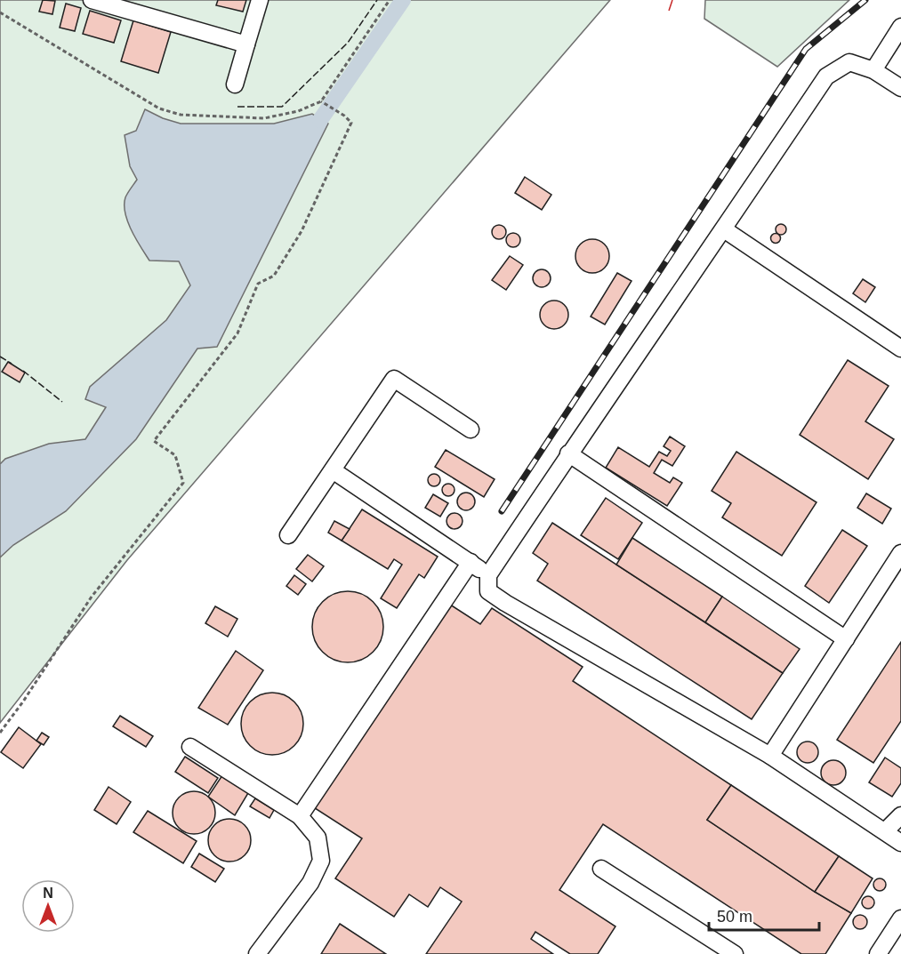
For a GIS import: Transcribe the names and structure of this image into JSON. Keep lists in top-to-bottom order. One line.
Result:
{"scale_bar":"50 m","north":"top"}
